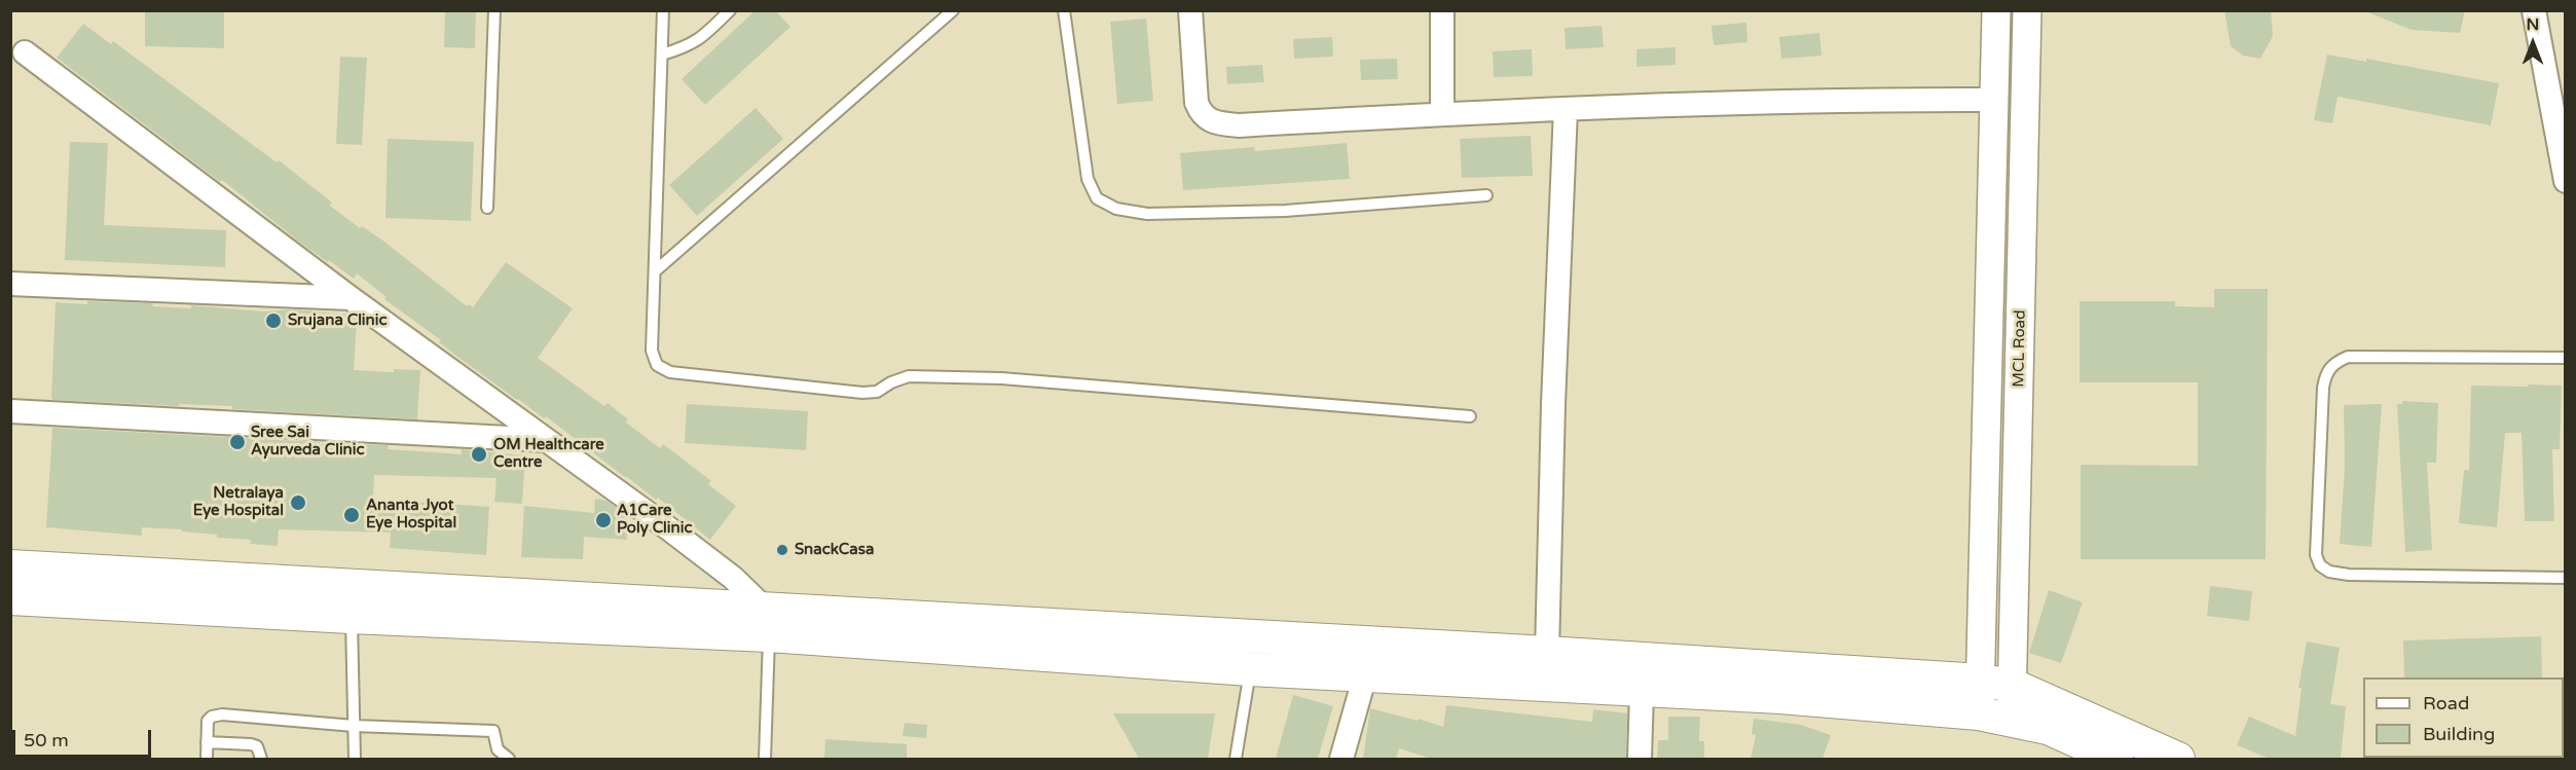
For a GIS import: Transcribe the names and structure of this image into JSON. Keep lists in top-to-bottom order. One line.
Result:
{"streets":{"street":["MCL Road"]},"places":["Srujana Clinic","Sree Sai Ayurveda Clinic","OM Healthcare Centre","Netralaya Eye Hospital","Ananta Jyot Eye Hospital","A1Care Poly Clinic","SnackCasa"],"legend":["Road","Building"],"scale_bar":"50 m","north":"top"}
